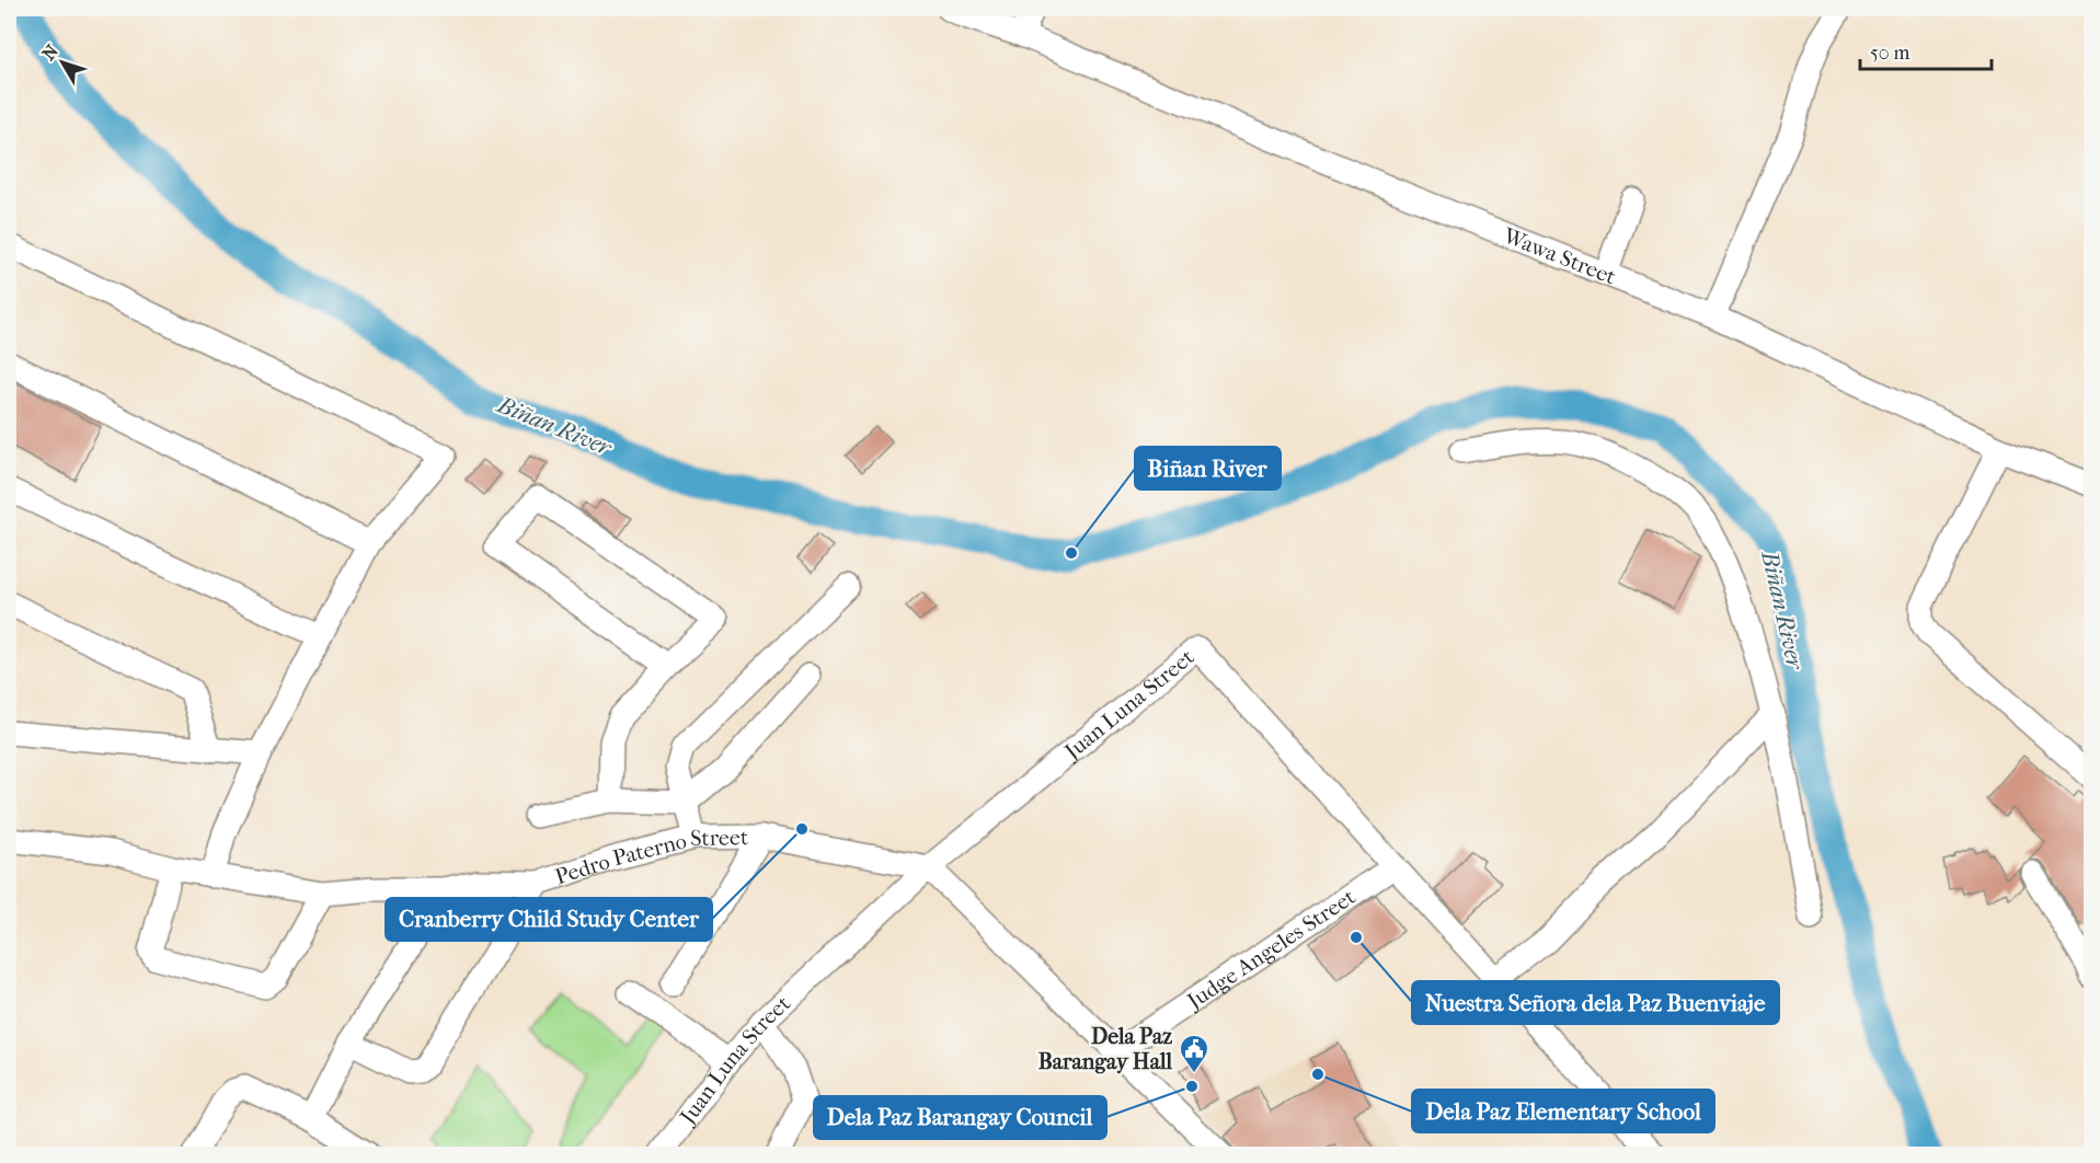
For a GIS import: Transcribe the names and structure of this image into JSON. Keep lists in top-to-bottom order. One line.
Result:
{"streets":{"street":["Wawa Street","Juan Luna Street","Pedro Paterno Street","Judge Angeles Street"]},"crossings":[["Juan Luna Street","Pedro Paterno Street"],["Juan Luna Street","Judge Angeles Street"]],"water":["Biñan River"],"places":{"other":["Biñan River","Cranberry Child Study Center","Nuestra Señora dela Paz Buenviaje","Dela Paz Elementary School","Dela Paz Barangay Council"],"public building":["Dela Paz Barangay Hall"]},"scale_bar":"50 m","north":"top left"}
